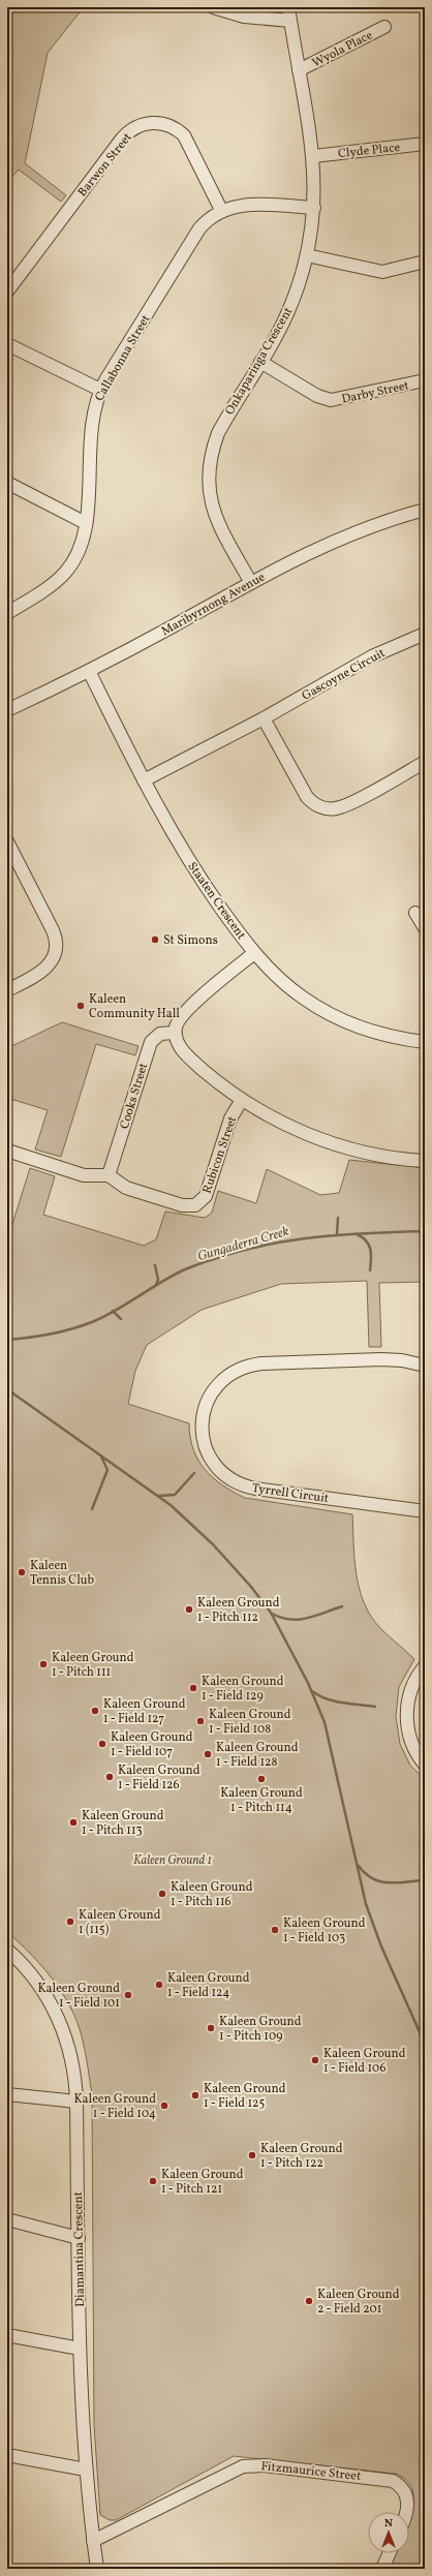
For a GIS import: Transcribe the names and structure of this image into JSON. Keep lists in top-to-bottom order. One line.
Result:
{"streets":{"street":["Wyola Place","Clyde Place","Barwon Street","Callabonna Street","Onkaparinga Crescent","Darby Street","Maribyrnong Avenue","Gascoyne Circuit","Staaten Crescent","Cooks Street","Rubicon Street","Tyrrell Circuit","Diamantina Crescent","Fitzmaurice Street"]},"crossings":[["Wyola Place","Onkaparinga Crescent"],["Clyde Place","Onkaparinga Crescent"],["Barwon Street","Callabonna Street"],["Callabonna Street","Onkaparinga Crescent"],["Onkaparinga Crescent","Darby Street"],["Onkaparinga Crescent","Maribyrnong Avenue"],["Maribyrnong Avenue","Staaten Crescent"],["Gascoyne Circuit","Staaten Crescent"],["Cooks Street","Rubicon Street"],["Diamantina Crescent","Fitzmaurice Street"]],"water":["Gungaderra Creek"],"parks":["Kaleen Ground 1"],"places":["St Simons","Kaleen Community Hall","Kaleen Tennis Club","Kaleen Ground 1 - Pitch 112","Kaleen Ground 1 - Pitch 111","Kaleen Ground 1 - Field 129","Kaleen Ground 1 - Field 127","Kaleen Ground 1 - Field 108","Kaleen Ground 1 - Field 107","Kaleen Ground 1 - Field 128","Kaleen Ground 1 - Field 126","Kaleen Ground 1 - Pitch 114","Kaleen Ground 1 - Pitch 113","Kaleen Ground 1 - Pitch 116","Kaleen Ground 1 (115)","Kaleen Ground 1 - Field 103","Kaleen Ground 1 - Field 124","Kaleen Ground 1 - Field 101","Kaleen Ground 1 - Pitch 109","Kaleen Ground 1 - Field 106","Kaleen Ground 1 - Field 125","Kaleen Ground 1 - Field 104","Kaleen Ground 1 - Pitch 122","Kaleen Ground 1 - Pitch 121","Kaleen Ground 2 - Field 201"],"north":"top"}
